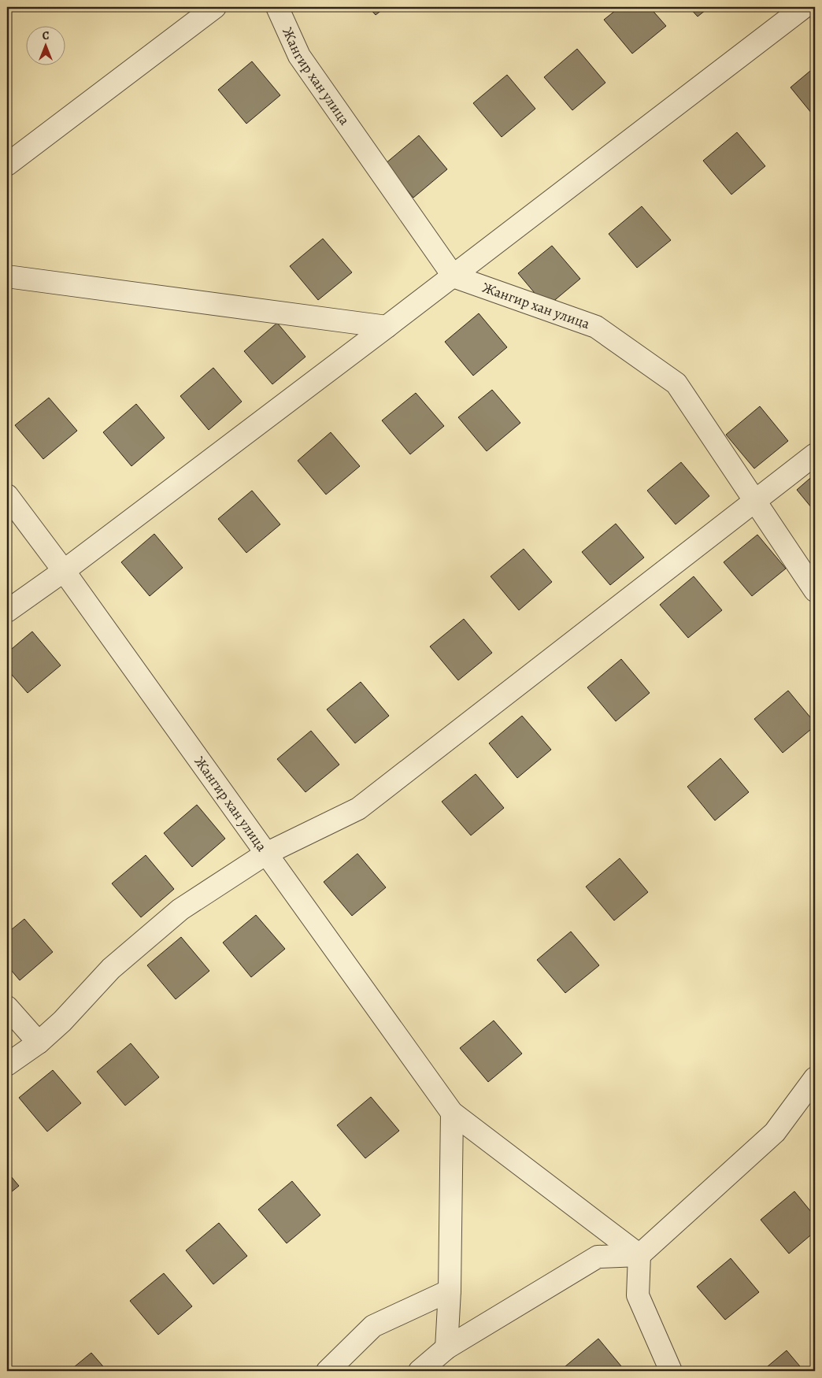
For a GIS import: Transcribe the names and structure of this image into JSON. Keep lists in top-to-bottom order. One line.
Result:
{"streets":{"street":["Жангир хан улица"]},"north":"top"}
